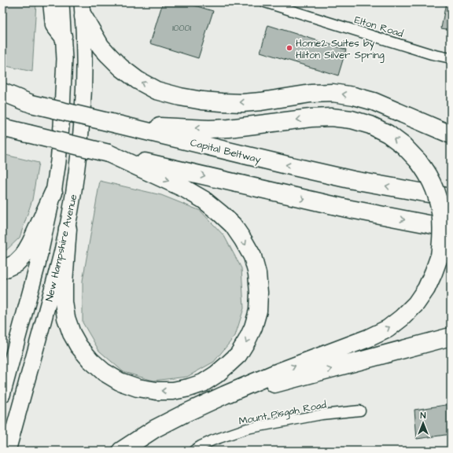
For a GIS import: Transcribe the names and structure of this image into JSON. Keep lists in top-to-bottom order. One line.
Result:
{"streets":{"highway":["Capital Beltway"],"main road":["New Hampshire Avenue"],"street":["Elton Road","Mount Pisgah Road"]},"places":["Home2 Suites by Hilton Silver Spring"],"house_numbers":["10001"],"north":"top"}
